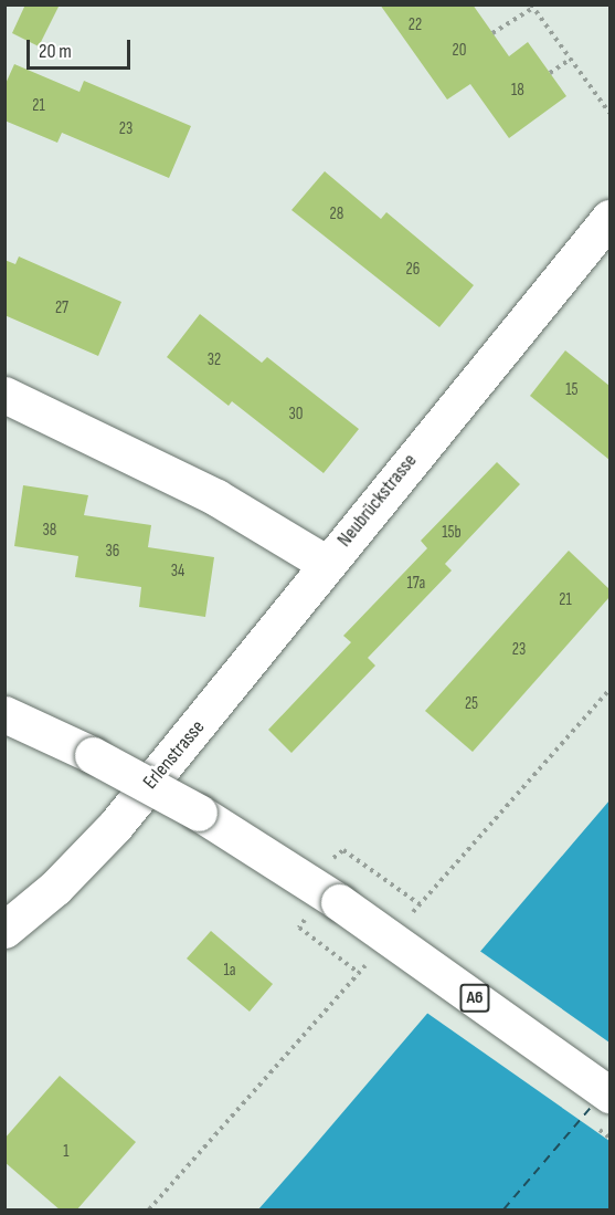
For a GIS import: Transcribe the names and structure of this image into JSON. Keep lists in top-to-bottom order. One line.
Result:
{"streets":{"main road":["Neubrückstrasse","Erlenstrasse","A6"]},"crossings":[["Neubrückstrasse","Erlenstrasse"]],"house_numbers":["22","20","18","21","23","28","26","27","32","15","30","38","15b","36","34","17a","21","23","25","1a","1"],"scale_bar":"20 m"}
